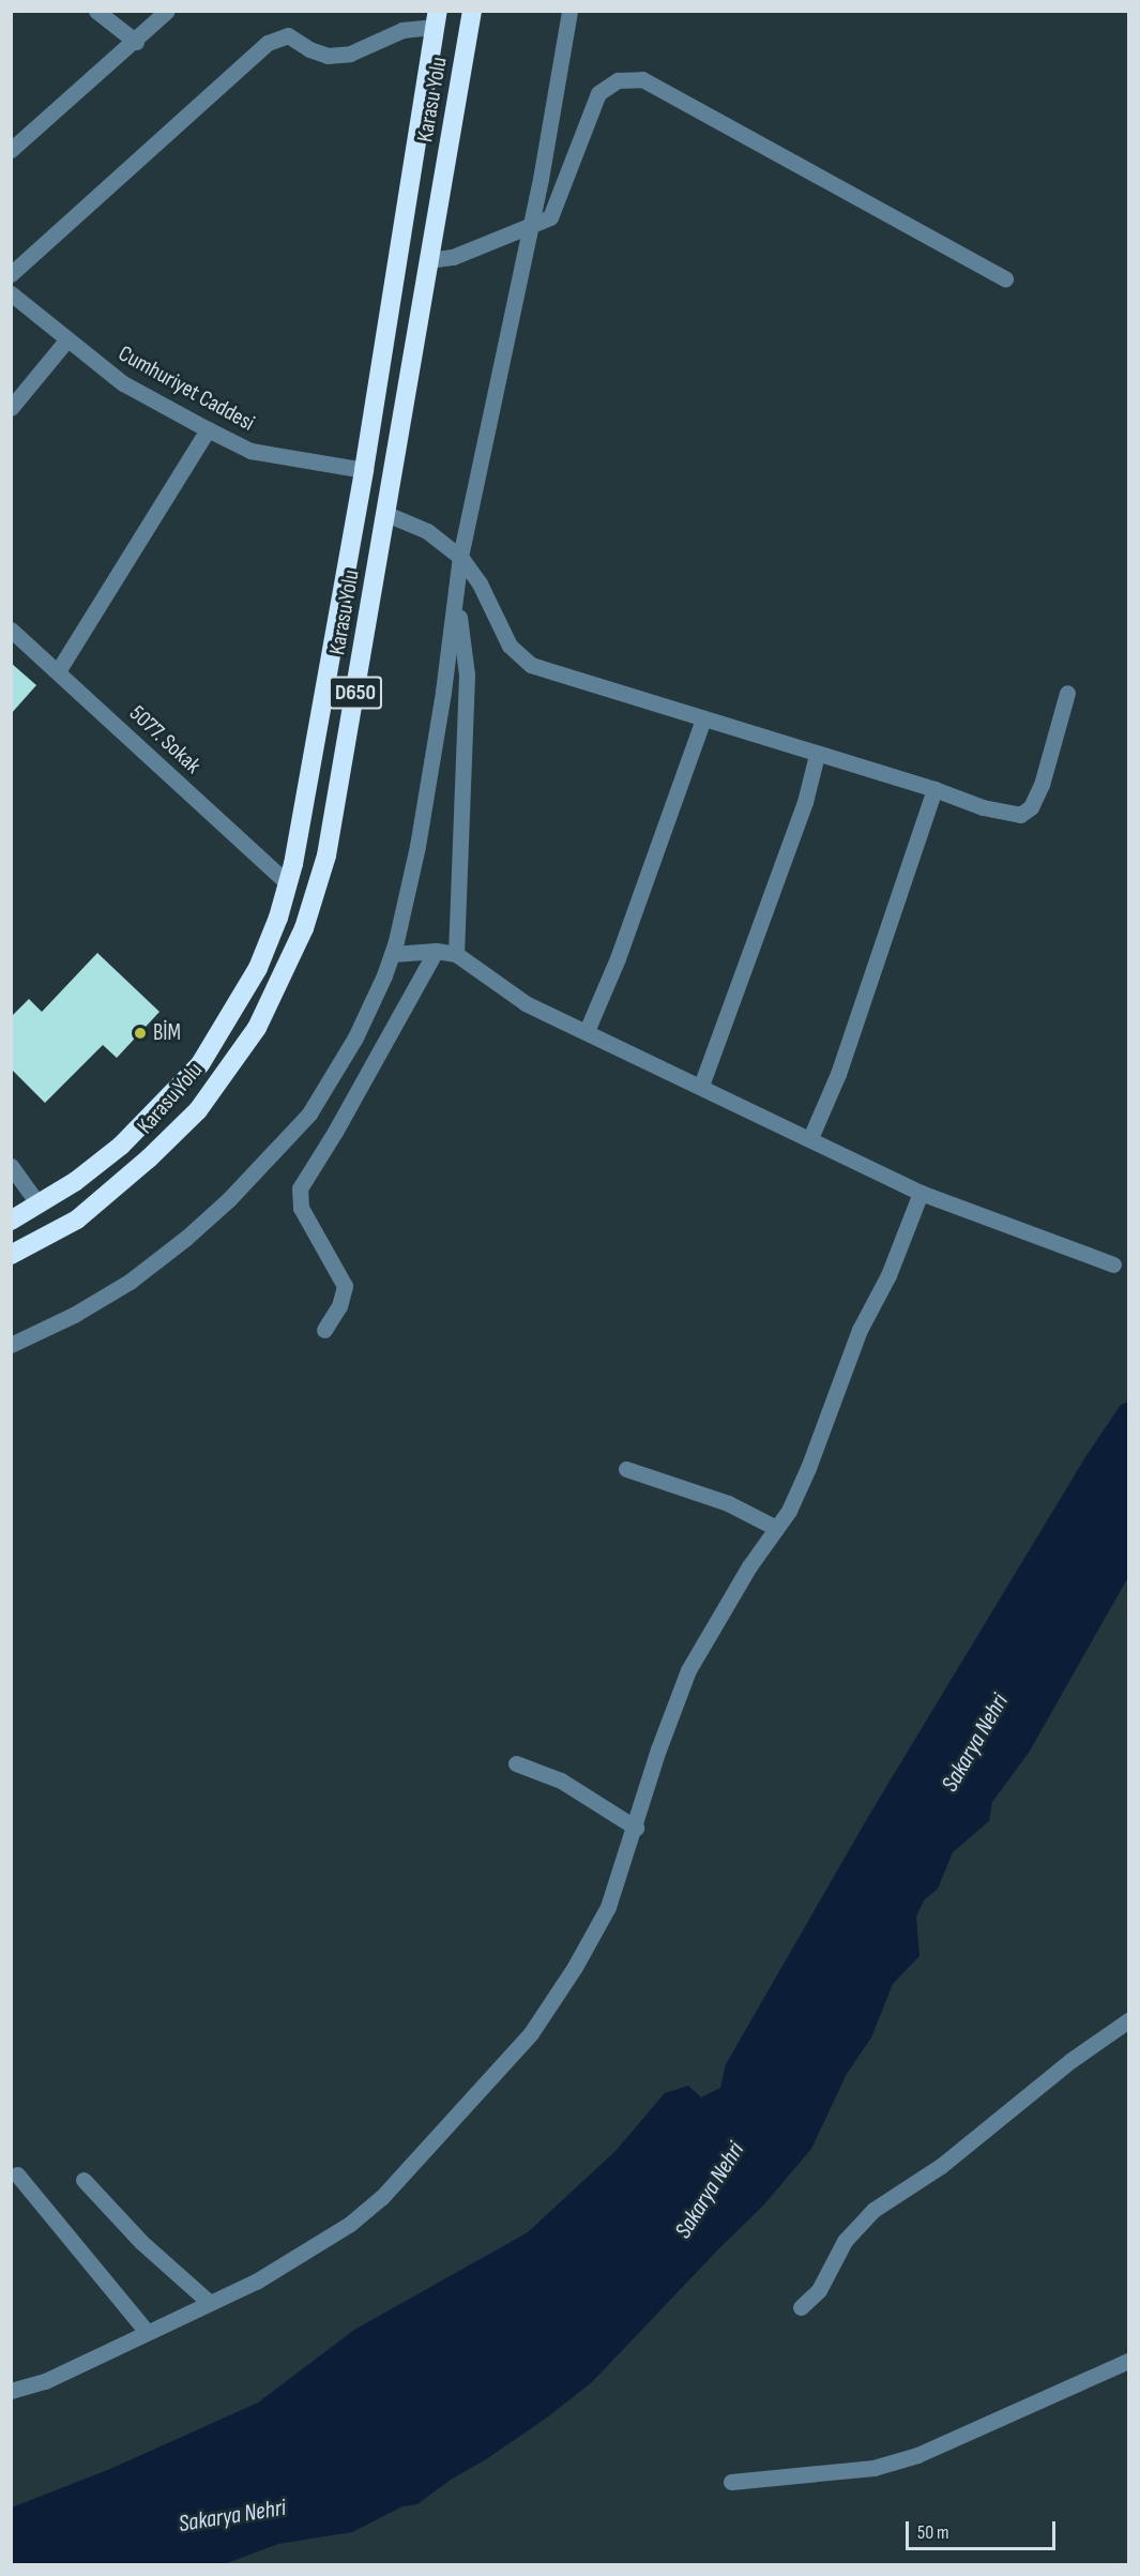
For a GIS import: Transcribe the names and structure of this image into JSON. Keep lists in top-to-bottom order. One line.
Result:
{"streets":{"highway":["Karasu Yolu","D650"],"street":["Cumhuriyet Caddesi","5077. Sokak"]},"crossings":[["Karasu Yolu","Cumhuriyet Caddesi"],["Karasu Yolu","5077. Sokak"]],"water":["Sakarya Nehri"],"places":["BİM"],"scale_bar":"50 m"}
